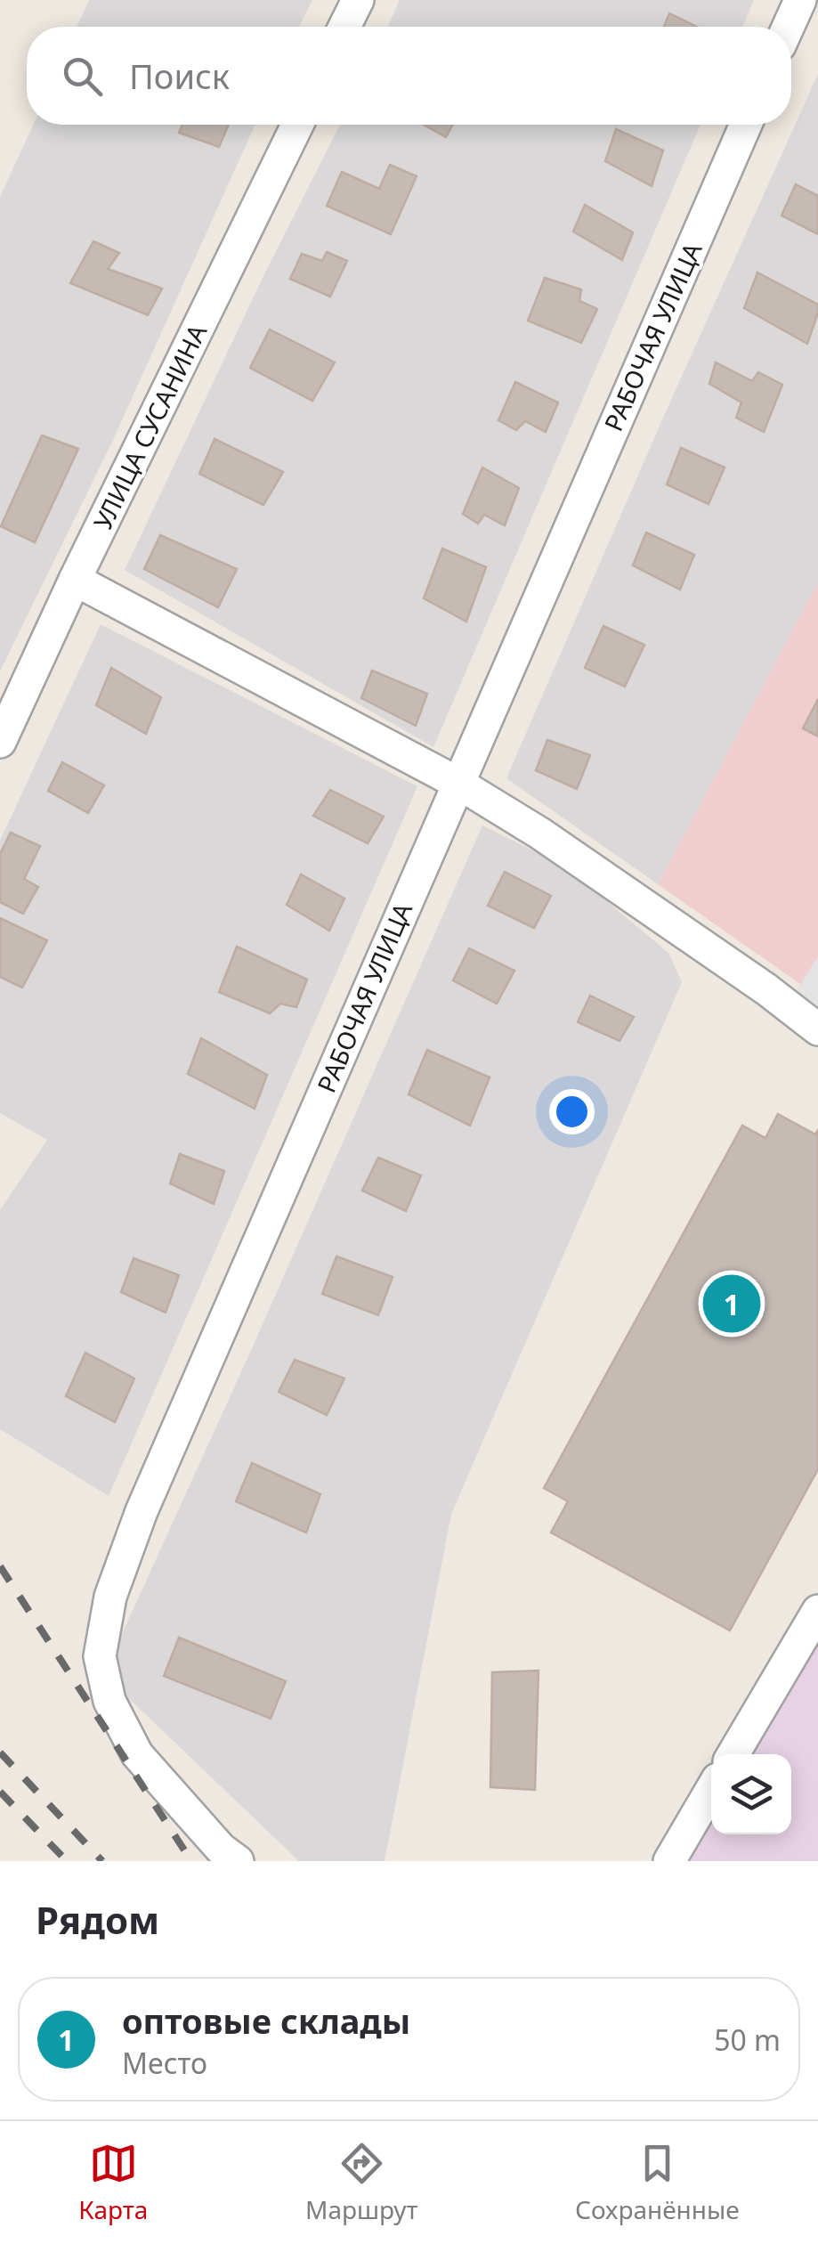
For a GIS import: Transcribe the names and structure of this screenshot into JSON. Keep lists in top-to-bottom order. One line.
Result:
{"streets":{"street":["РАБОЧАЯ УЛИЦА","УЛИЦА СУСАНИНА"]},"page":{"search":"Поиск","pins":"1","heading":"Рядом","list":[{"mark":"1","name":"оптовые склады","note":"Место","value":"50 m"}],"nav":["Карта","Маршрут","Сохранённые"]}}
